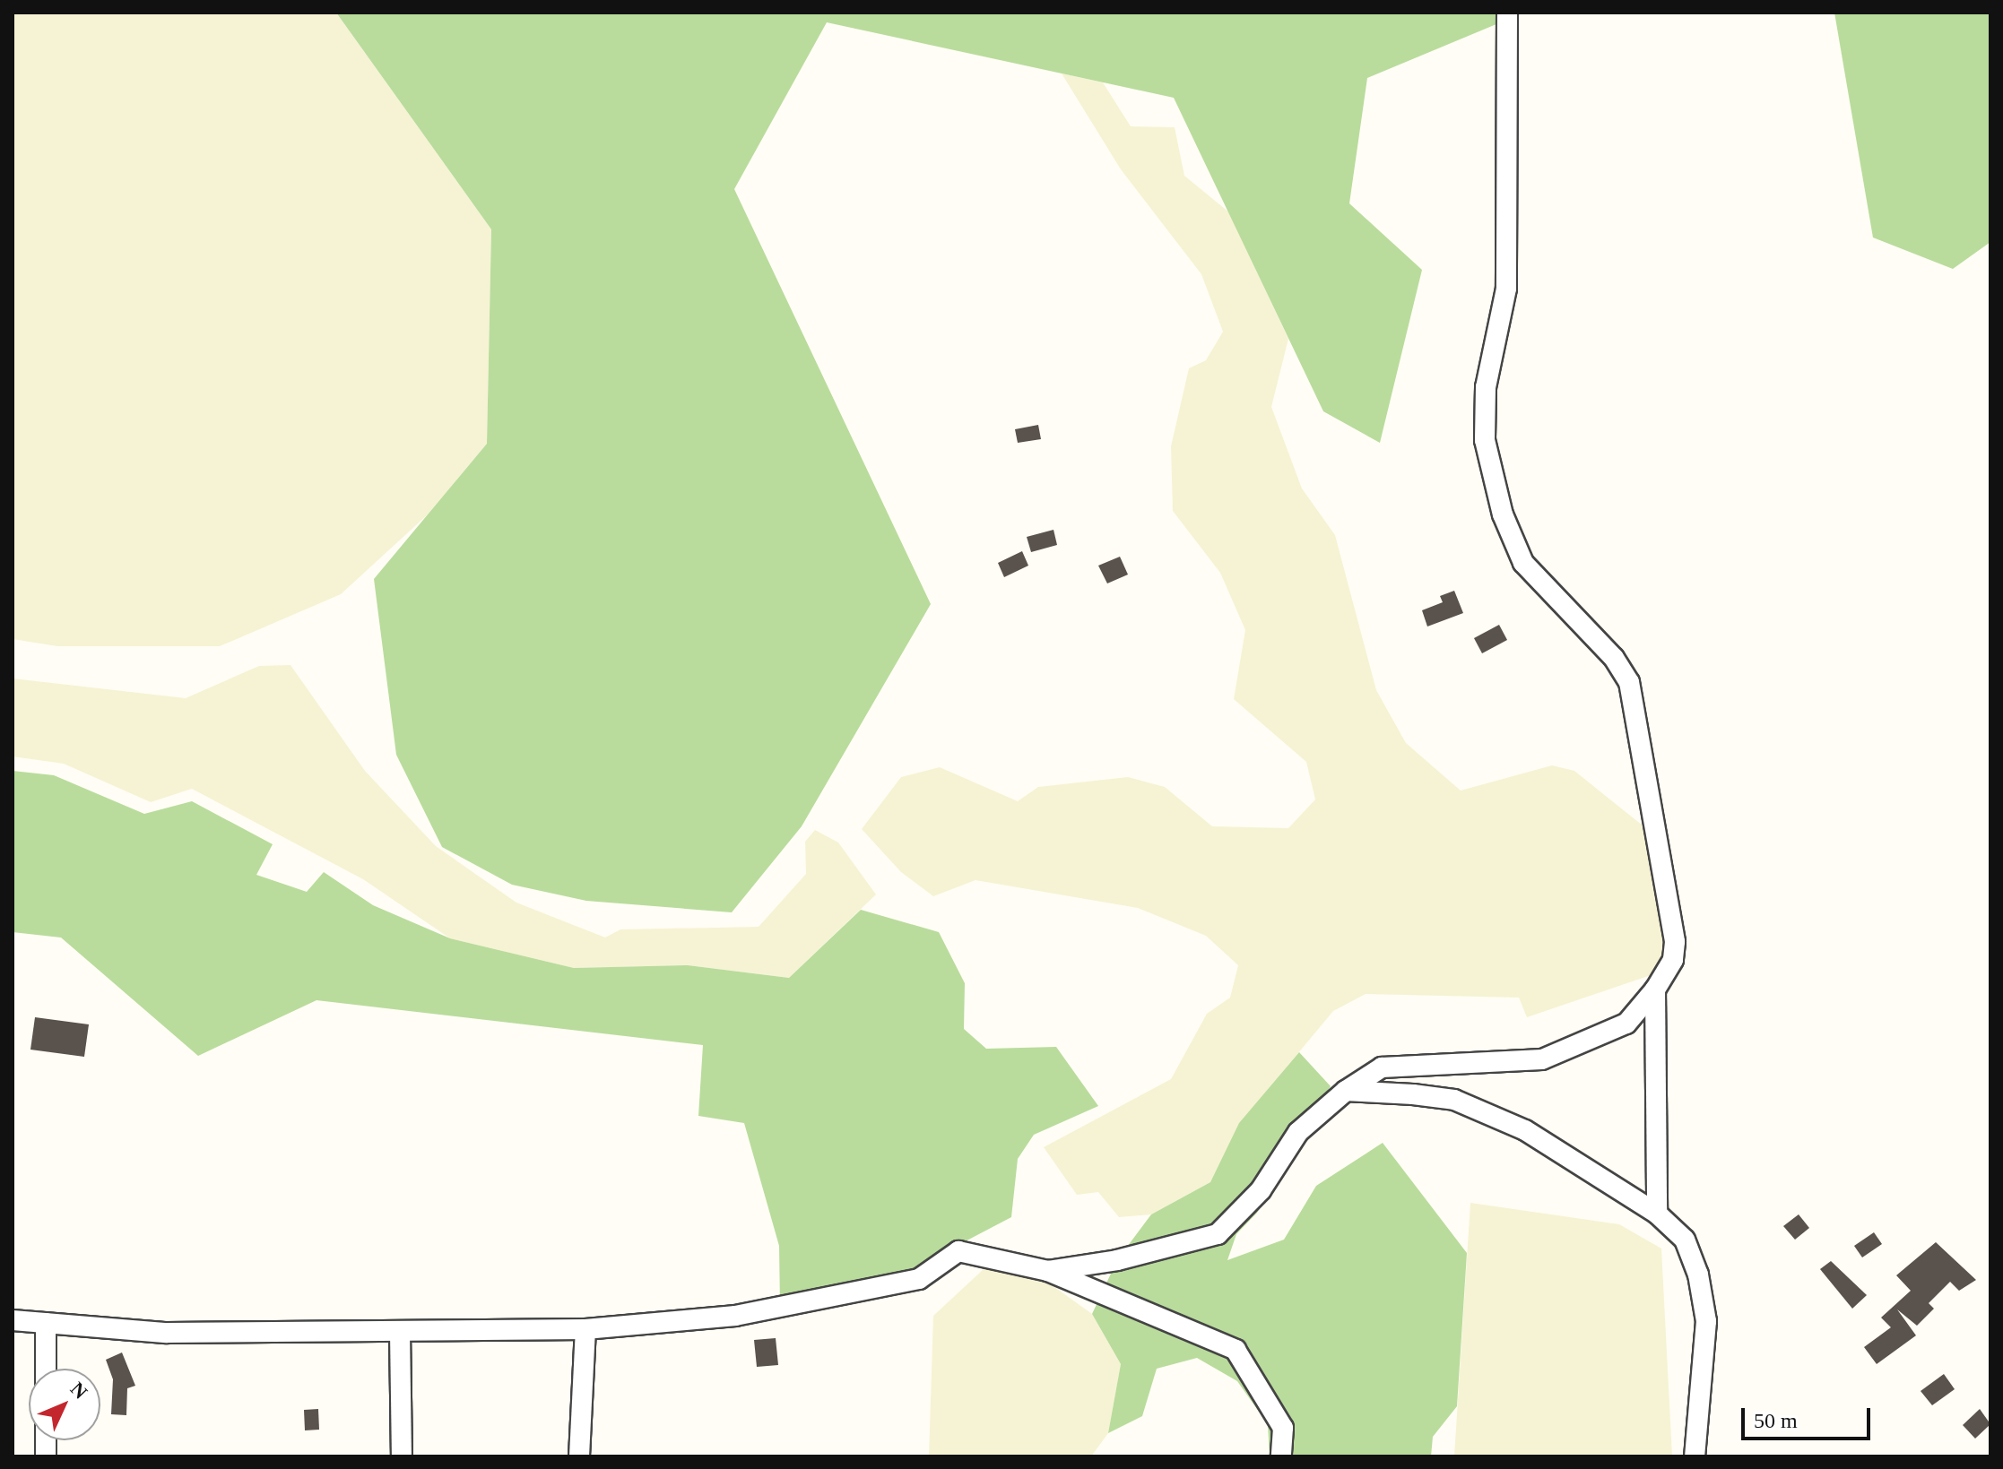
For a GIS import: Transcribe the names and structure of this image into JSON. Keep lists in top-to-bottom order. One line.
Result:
{"scale_bar":"50 m","north":"top right"}
